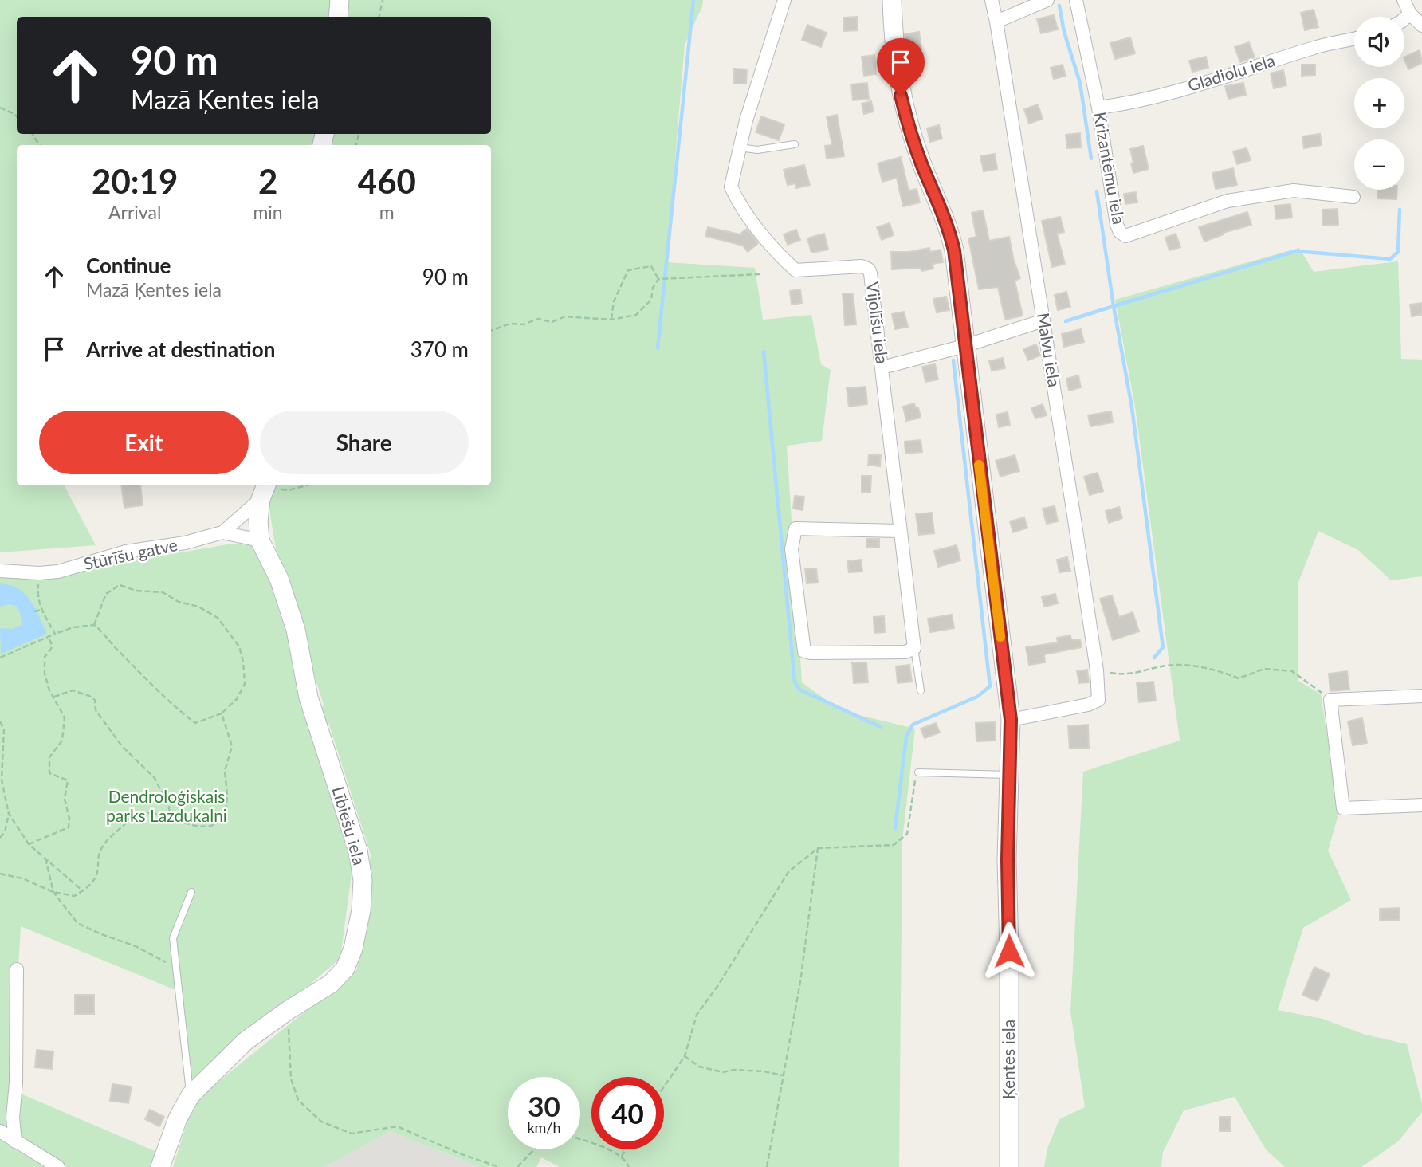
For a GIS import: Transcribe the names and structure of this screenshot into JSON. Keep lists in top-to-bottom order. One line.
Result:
{"streets":{"street":["Gladiolu iela","Krizantēmu iela","Vijolīšu iela","Malvu iela","Stūrīšu gatve","Lībiešu iela","Ķentes iela"]},"crossings":[["Gladiolu iela","Krizantēmu iela"],["Malvu iela","Ķentes iela"],["Stūrīšu gatve","Lībiešu iela"]],"parks":["Dendroloģiskais parks Lazdukalni"],"page":{"map_buttons":["+","−"],"turn":["90 m","Mazā Ķentes iela"],"eta":["20:19","Arrival","2","min","460","m"],"list":[{"name":"Continue","note":"Mazā Ķentes iela","value":"90 m"},{"name":"Arrive at destination","value":"370 m"}],"buttons":["Exit","Share"],"speed":"30 km/h","limit":"40"}}
